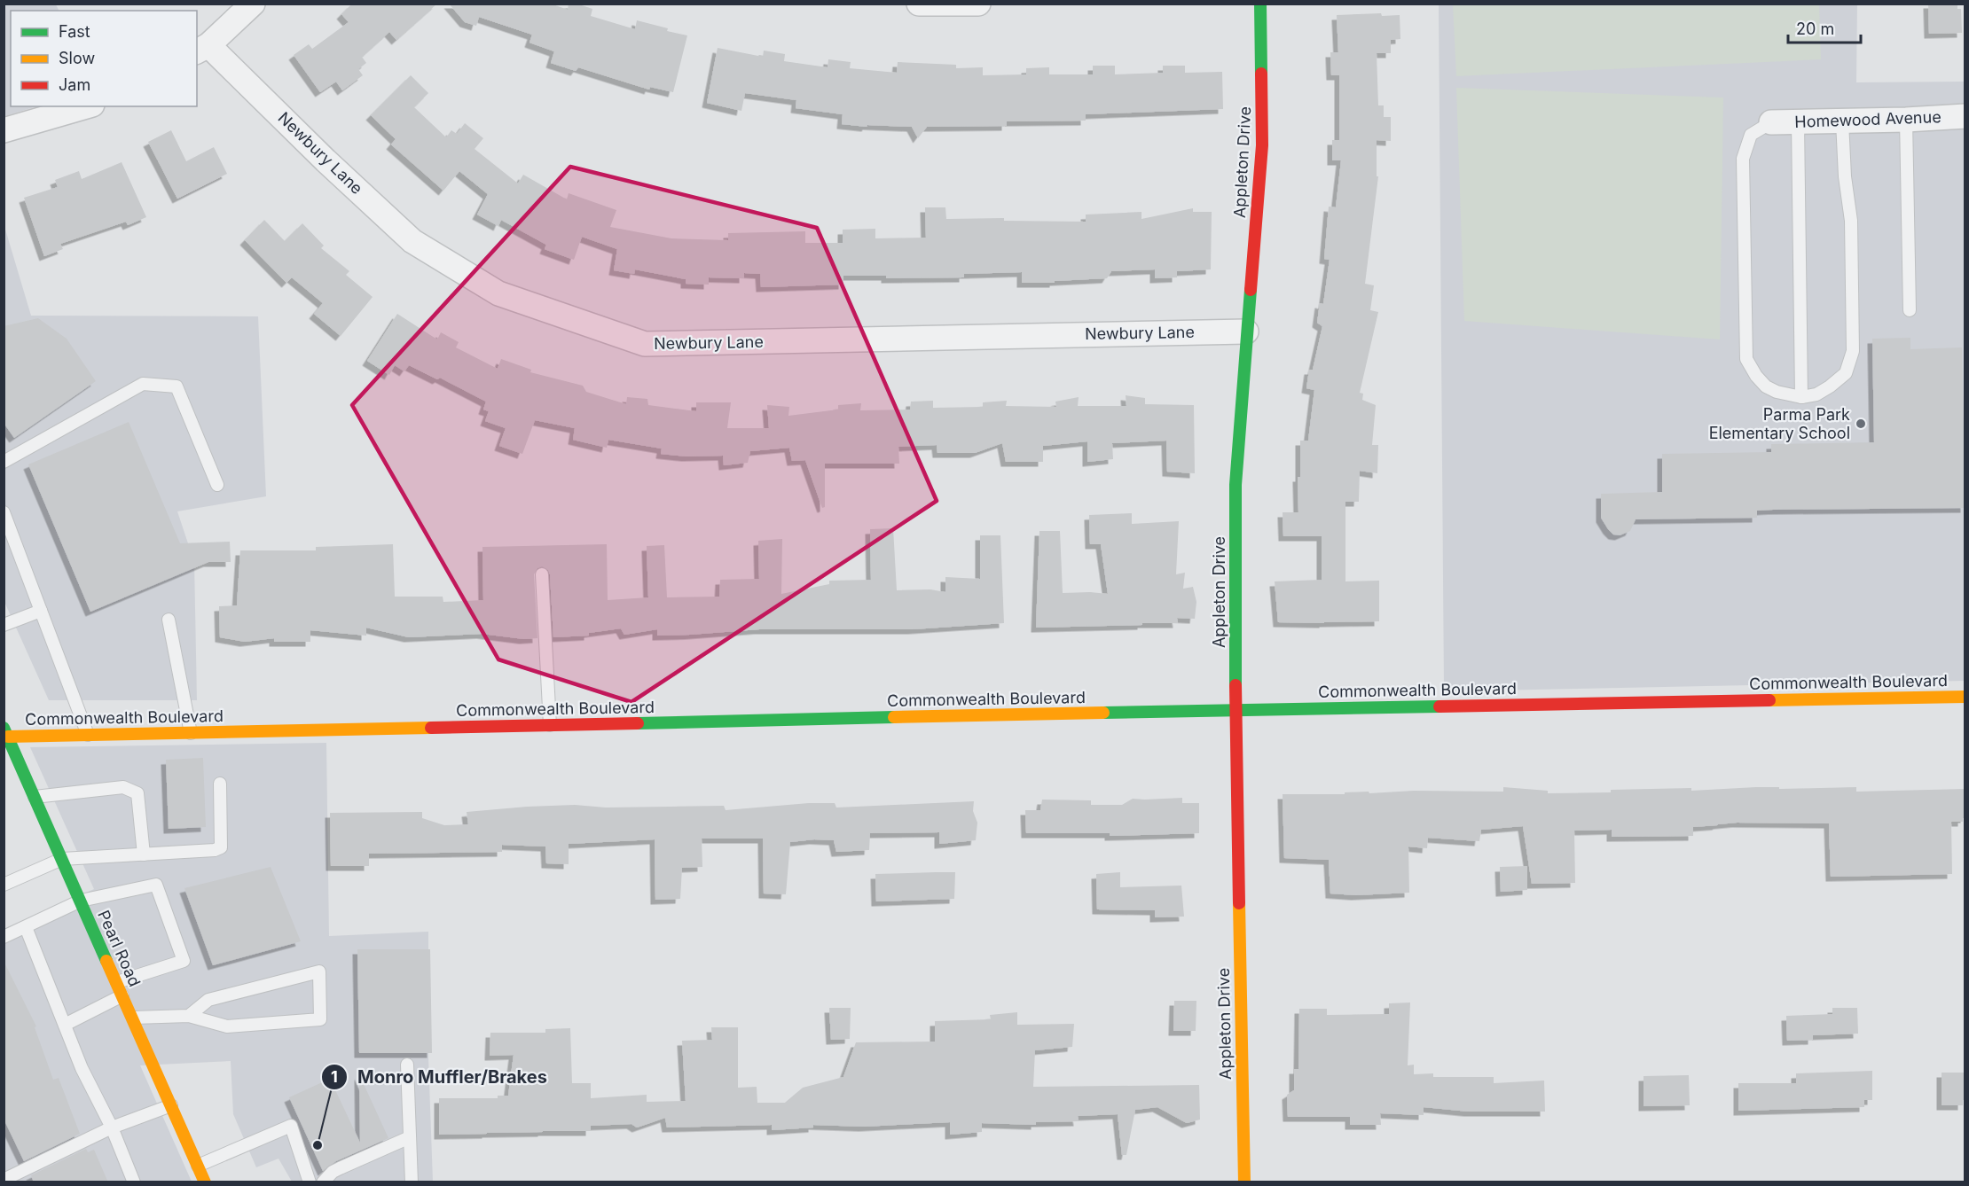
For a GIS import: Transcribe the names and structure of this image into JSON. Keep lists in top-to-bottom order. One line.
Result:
{"streets":{"street":["Homewood Avenue","Newbury Lane","Appleton Drive","Commonwealth Boulevard","Pearl Road"]},"crossings":[["Newbury Lane","Appleton Drive"],["Appleton Drive","Commonwealth Boulevard"],["Commonwealth Boulevard","Pearl Road"]],"places":["Parma Park Elementary School","Monro Muffler/Brakes"],"legend":["Fast","Slow","Jam"],"scale_bar":"20 m"}
